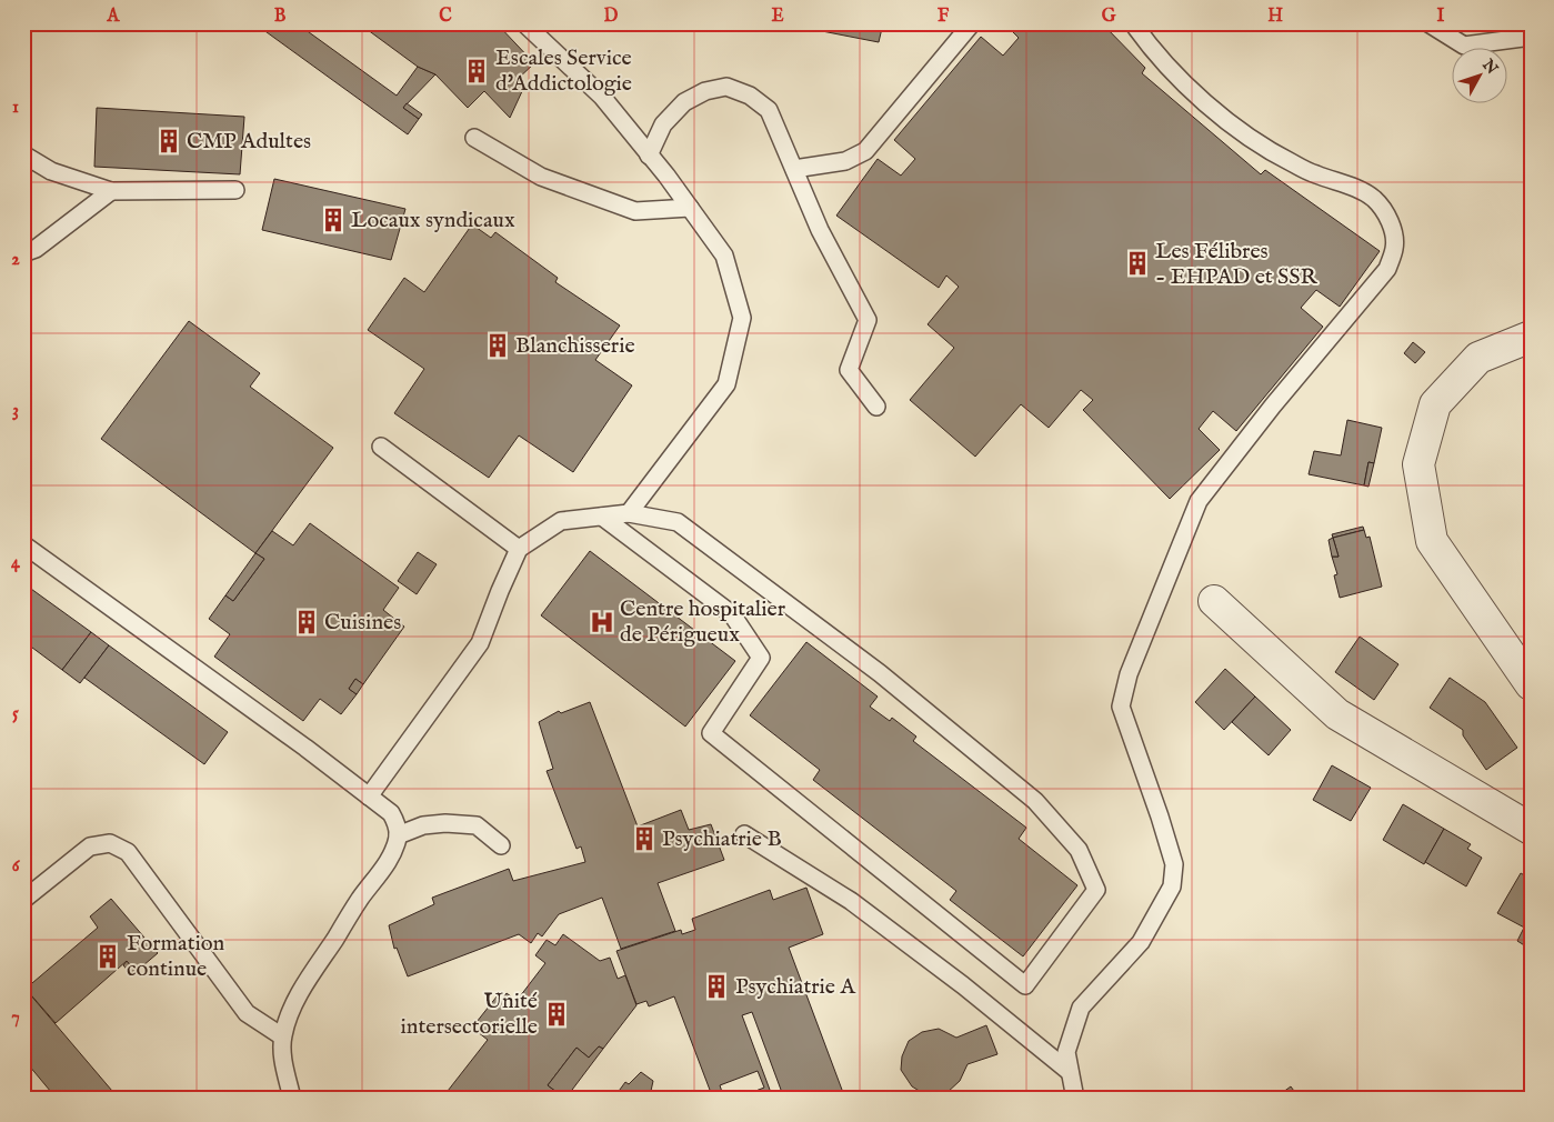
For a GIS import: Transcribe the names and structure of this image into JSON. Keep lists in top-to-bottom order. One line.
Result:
{"places":{"building":["Escales Service d'Addictologie","CMP Adultes","Locaux syndicaux","Les Félibres - EHPAD et SSR","Blanchisserie","Cuisines","Psychiatrie B","Formation continue","Psychiatrie A","Unité intersectorielle"],"hospital":["Centre hospitalier de Périgueux"]},"north":"top right","grid":{"columns":["A","B","C","D","E","F","G","H","I"],"rows":["1","2","3","4","5","6","7"]}}
